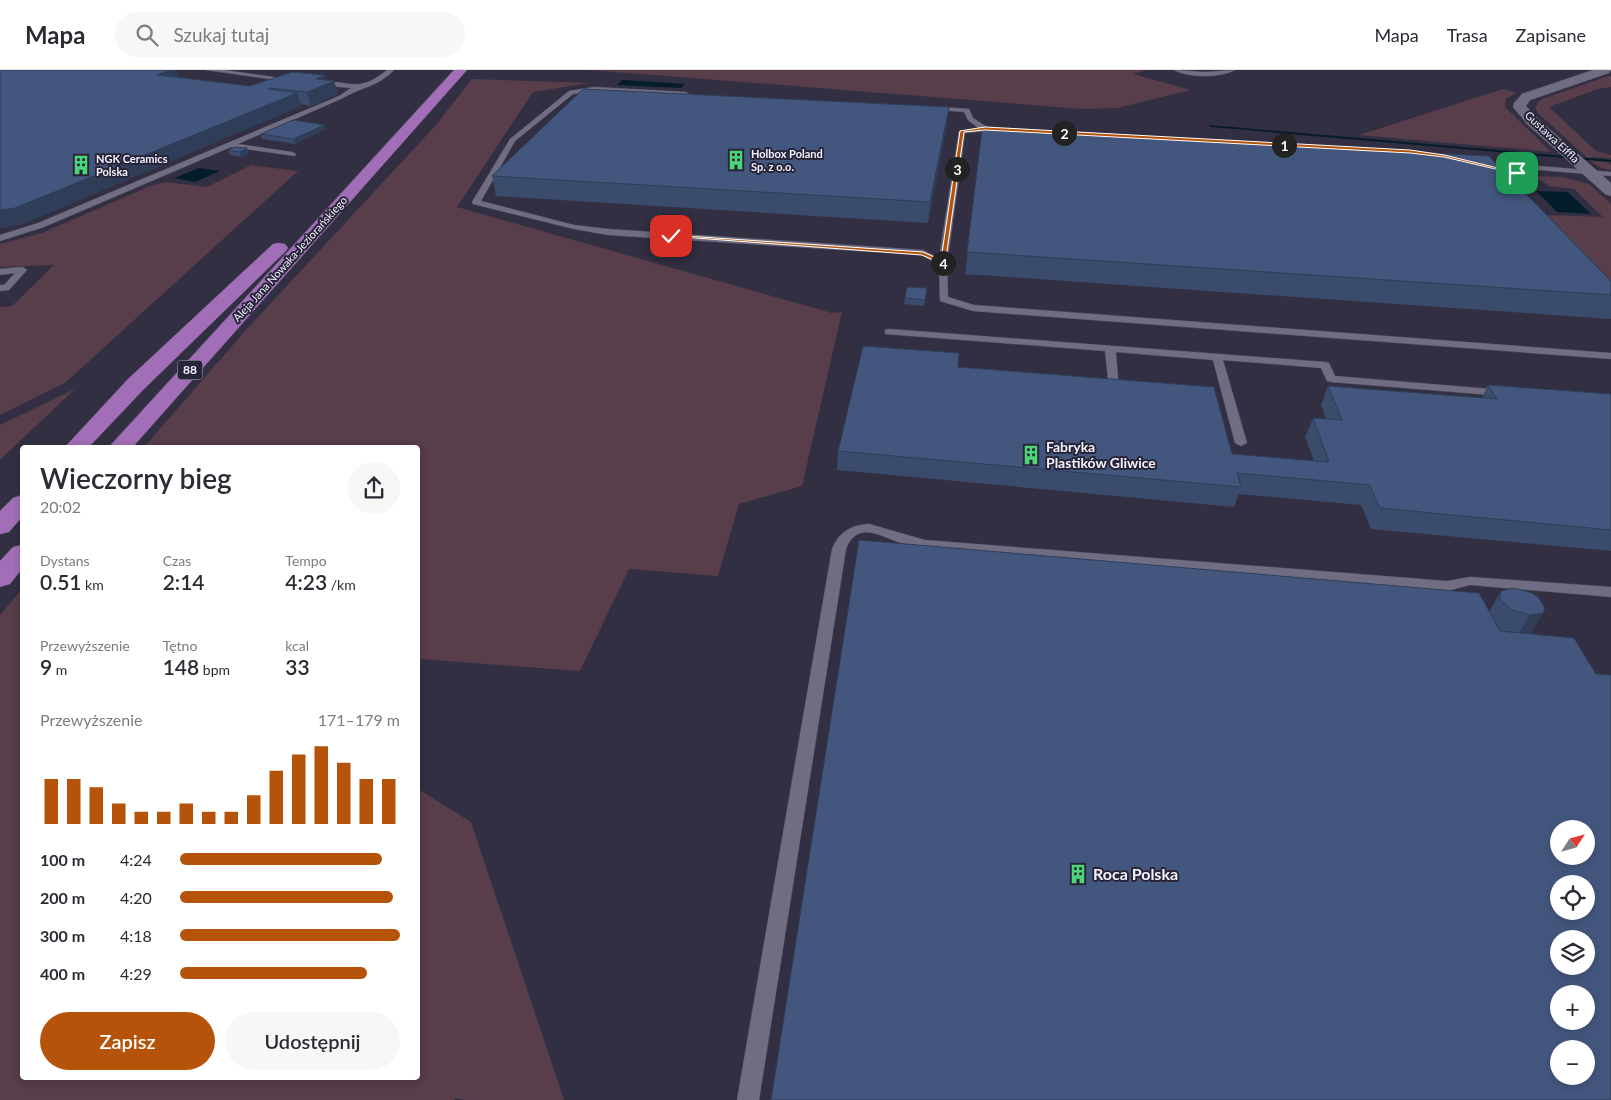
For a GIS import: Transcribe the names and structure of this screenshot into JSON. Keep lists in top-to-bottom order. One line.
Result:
{"streets":{"main road":["Aleja Jana Nowaka-Jeziorańskiego","88"],"street":["Gustawa Eiffla"]},"places":{"building":["Holbox Poland Sp. z o.o.","NGK Ceramics Polska","Fabryka Plastików Gliwice","Roca Polska"]},"north":"top right","page":{"header":"Mapa","search":"Szukaj tutaj","nav":["Mapa","Trasa","Zapisane"],"pins":["2","1","3","4"],"heading":["Wieczorny bieg","20:02"],"stats":[["Dystans","0.51 km"],["Czas","2:14"],["Tempo","4:23 /km"],["Przewyższenie","9 m"],["Tętno","148 bpm"],["kcal","33"]],"chart":["Przewyższenie","171–179 m"],"map_buttons":["+","−"],"list":[{"name":"100 m","note":"4:24"},{"name":"200 m","note":"4:20"},{"name":"300 m","note":"4:18"},{"name":"400 m","note":"4:29"}],"buttons":["Zapisz","Udostępnij"]}}
